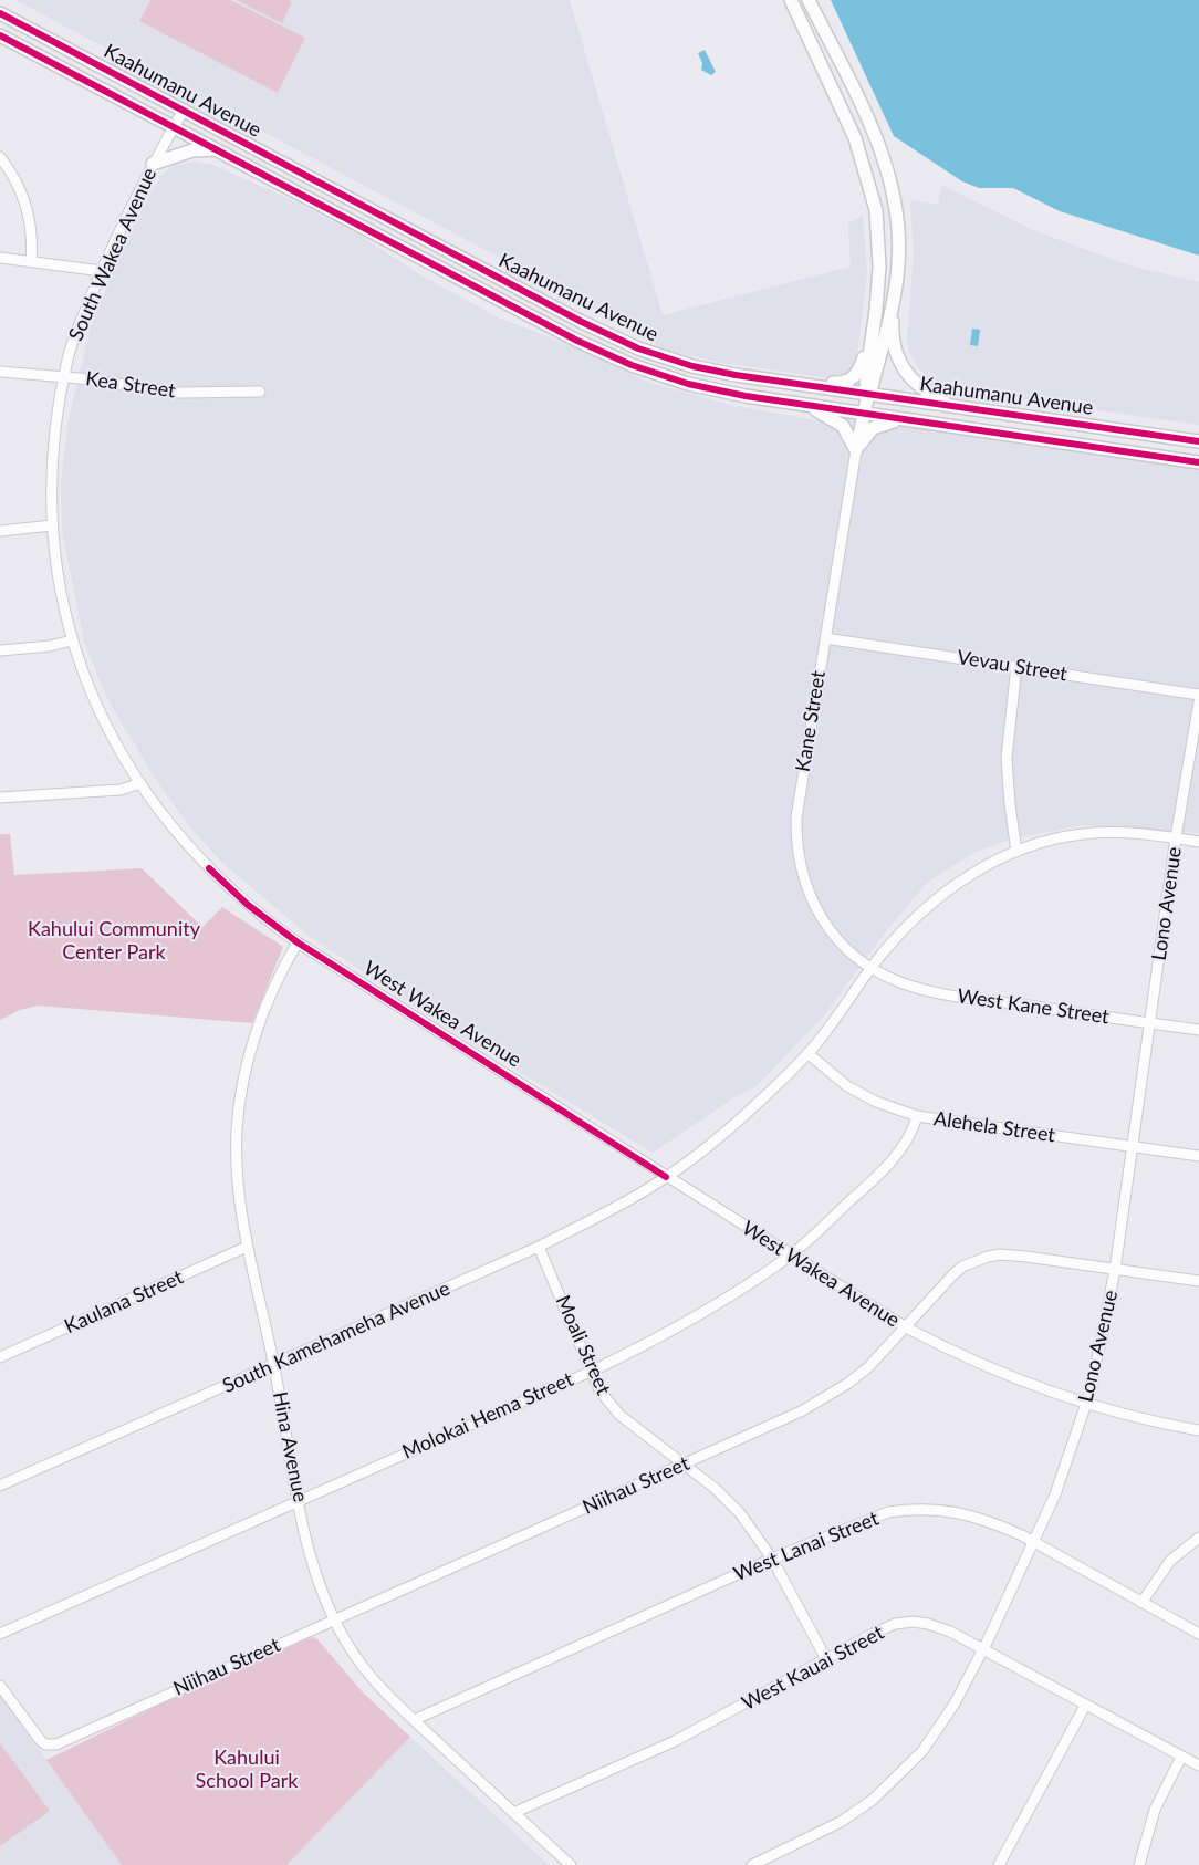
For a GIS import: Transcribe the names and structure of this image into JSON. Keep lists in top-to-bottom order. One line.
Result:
{"streets":{"main road":["Kaahumanu Avenue"],"street":["South Wakea Avenue","Kea Street","Vevau Street","Kane Street","Lono Avenue","West Kane Street","West Wakea Avenue","Alehela Street","Kaulana Street","South Kamehameha Avenue","Moali Street","Molokai Hema Street","Hina Avenue","Niihau Street","West Lanai Street","West Kauai Street"]},"crossings":[["Kaahumanu Avenue","South Wakea Avenue"],["South Wakea Avenue","Kea Street"],["South Wakea Avenue","West Wakea Avenue"],["Vevau Street","Kane Street"],["Kane Street","West Kane Street"],["Kane Street","South Kamehameha Avenue"],["Lono Avenue","West Kane Street"],["Lono Avenue","West Wakea Avenue"],["Lono Avenue","Alehela Street"],["Lono Avenue","South Kamehameha Avenue"],["Lono Avenue","Niihau Street"],["Lono Avenue","West Lanai Street"],["Lono Avenue","West Kauai Street"],["West Kane Street","South Kamehameha Avenue"],["West Wakea Avenue","South Kamehameha Avenue"],["West Wakea Avenue","Molokai Hema Street"],["West Wakea Avenue","Hina Avenue"],["West Wakea Avenue","Niihau Street"],["Alehela Street","South Kamehameha Avenue"],["Alehela Street","Molokai Hema Street"],["Kaulana Street","Hina Avenue"],["South Kamehameha Avenue","Moali Street"],["South Kamehameha Avenue","Hina Avenue"],["Moali Street","Molokai Hema Street"],["Moali Street","Niihau Street"],["Moali Street","West Lanai Street"],["Moali Street","West Kauai Street"],["Molokai Hema Street","Hina Avenue"],["Hina Avenue","Niihau Street"],["Hina Avenue","West Lanai Street"],["Hina Avenue","West Kauai Street"]],"parks":["Kahului Community Center Park","Kahului School Park"]}
